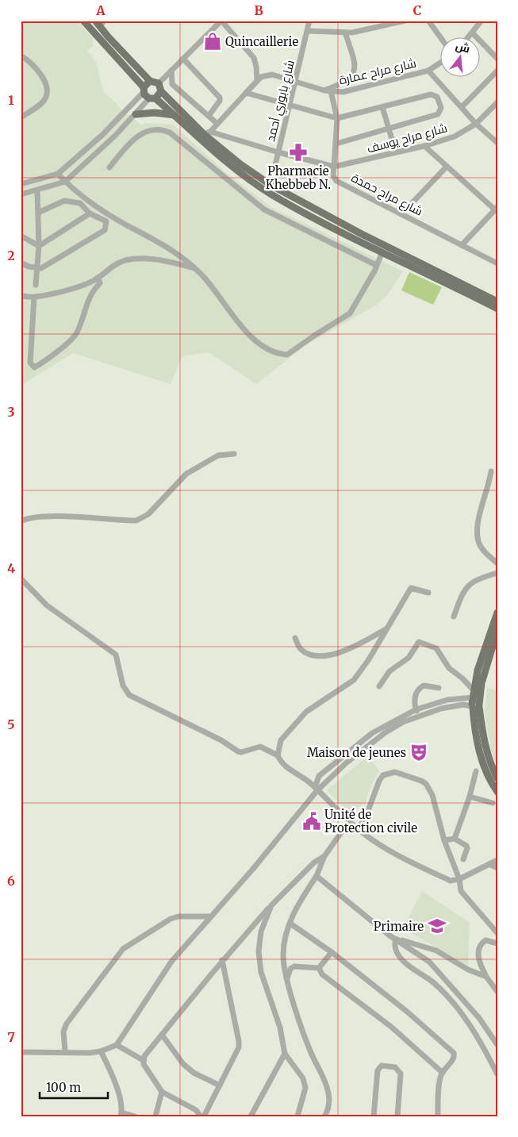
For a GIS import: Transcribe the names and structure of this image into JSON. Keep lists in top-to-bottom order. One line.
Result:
{"streets":{"street":["شارع مراح عمارة","شارع بابوري أحمد","شارع مراح يوسف","شارع مراح حمدة"]},"crossings":[["شارع مراح عمارة","شارع بابوري أحمد"],["شارع مراح يوسف","شارع مراح حمدة"]],"places":{"shop":["Quincaillerie"],"pharmacy":["Pharmacie Khebbeb N."],"theatre":["Maison de jeunes"],"public building":["Unité de Protection civile"],"school or university":["Primaire"]},"scale_bar":"100 m","north":"top","grid":{"columns":["A","B","C"],"rows":["1","2","3","4","5","6","7"]}}
